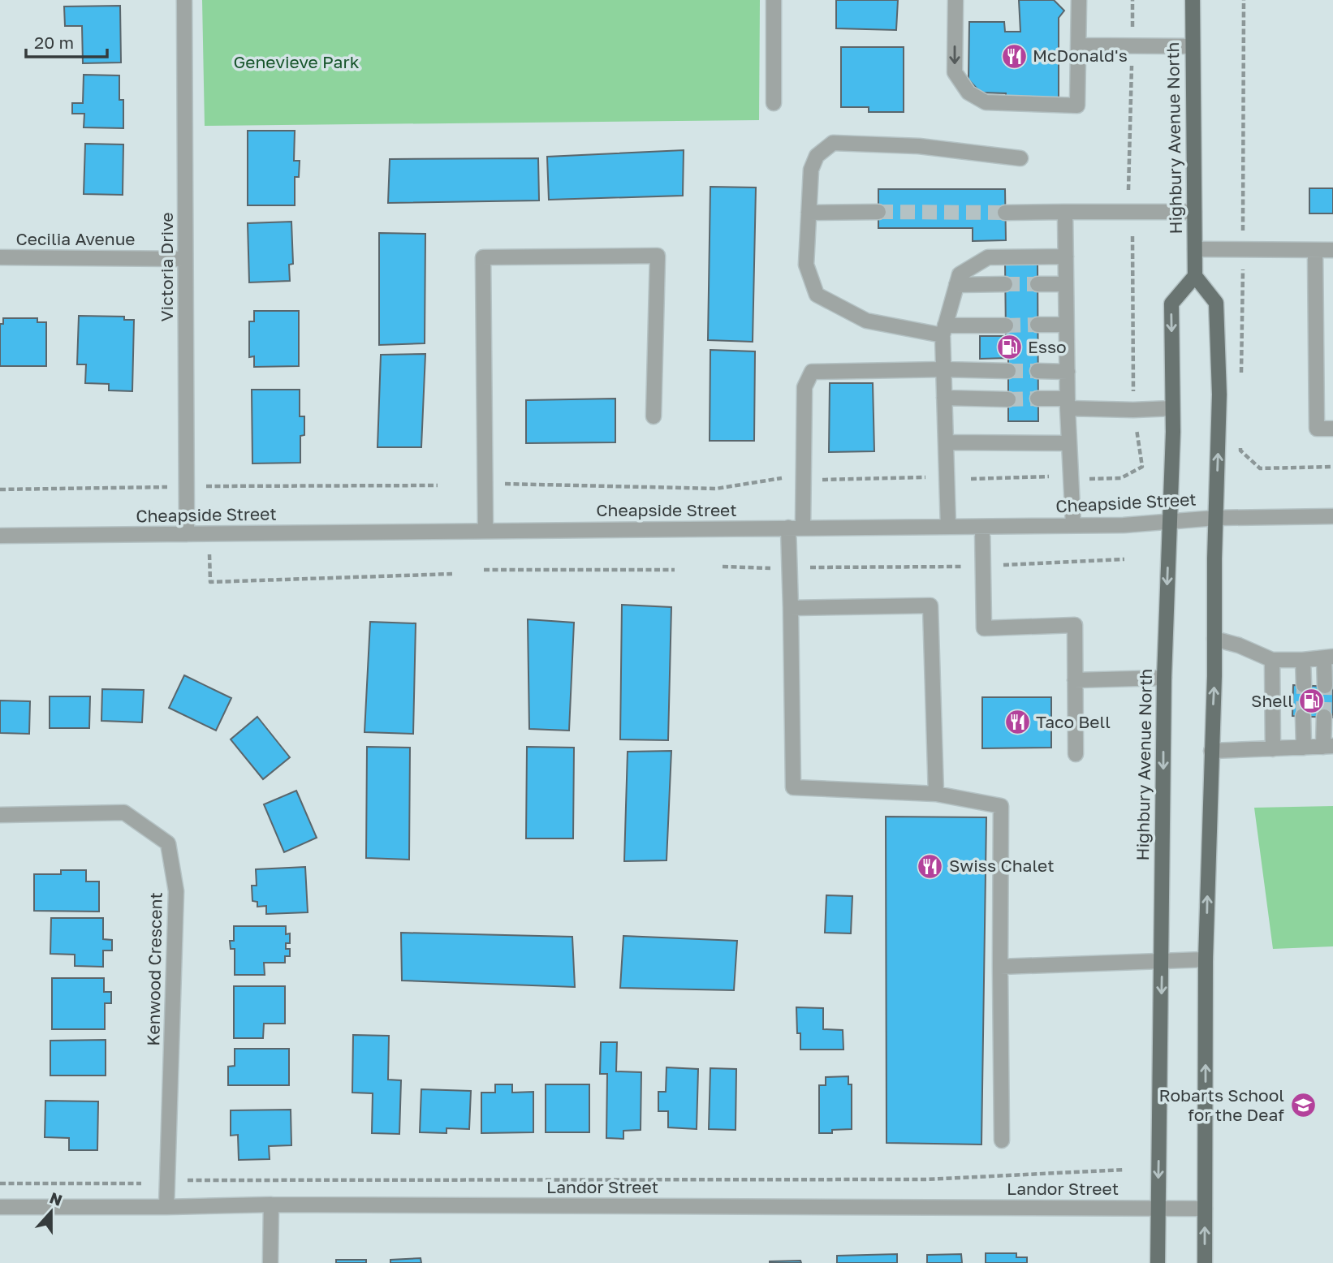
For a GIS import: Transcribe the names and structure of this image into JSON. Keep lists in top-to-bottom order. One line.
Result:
{"streets":{"main road":["Highbury Avenue North"],"street":["Cecilia Avenue","Victoria Drive","Cheapside Street","Kenwood Crescent","Landor Street"]},"crossings":[["Highbury Avenue North","Cheapside Street"],["Highbury Avenue North","Landor Street"],["Cecilia Avenue","Victoria Drive"],["Victoria Drive","Cheapside Street"],["Kenwood Crescent","Landor Street"]],"parks":["Genevieve Park"],"places":{"restaurant":["McDonald's","Taco Bell","Swiss Chalet"],"fuel station":["Esso","Shell"],"school or university":["Robarts School for the Deaf"]},"scale_bar":"20 m","north":"top"}
